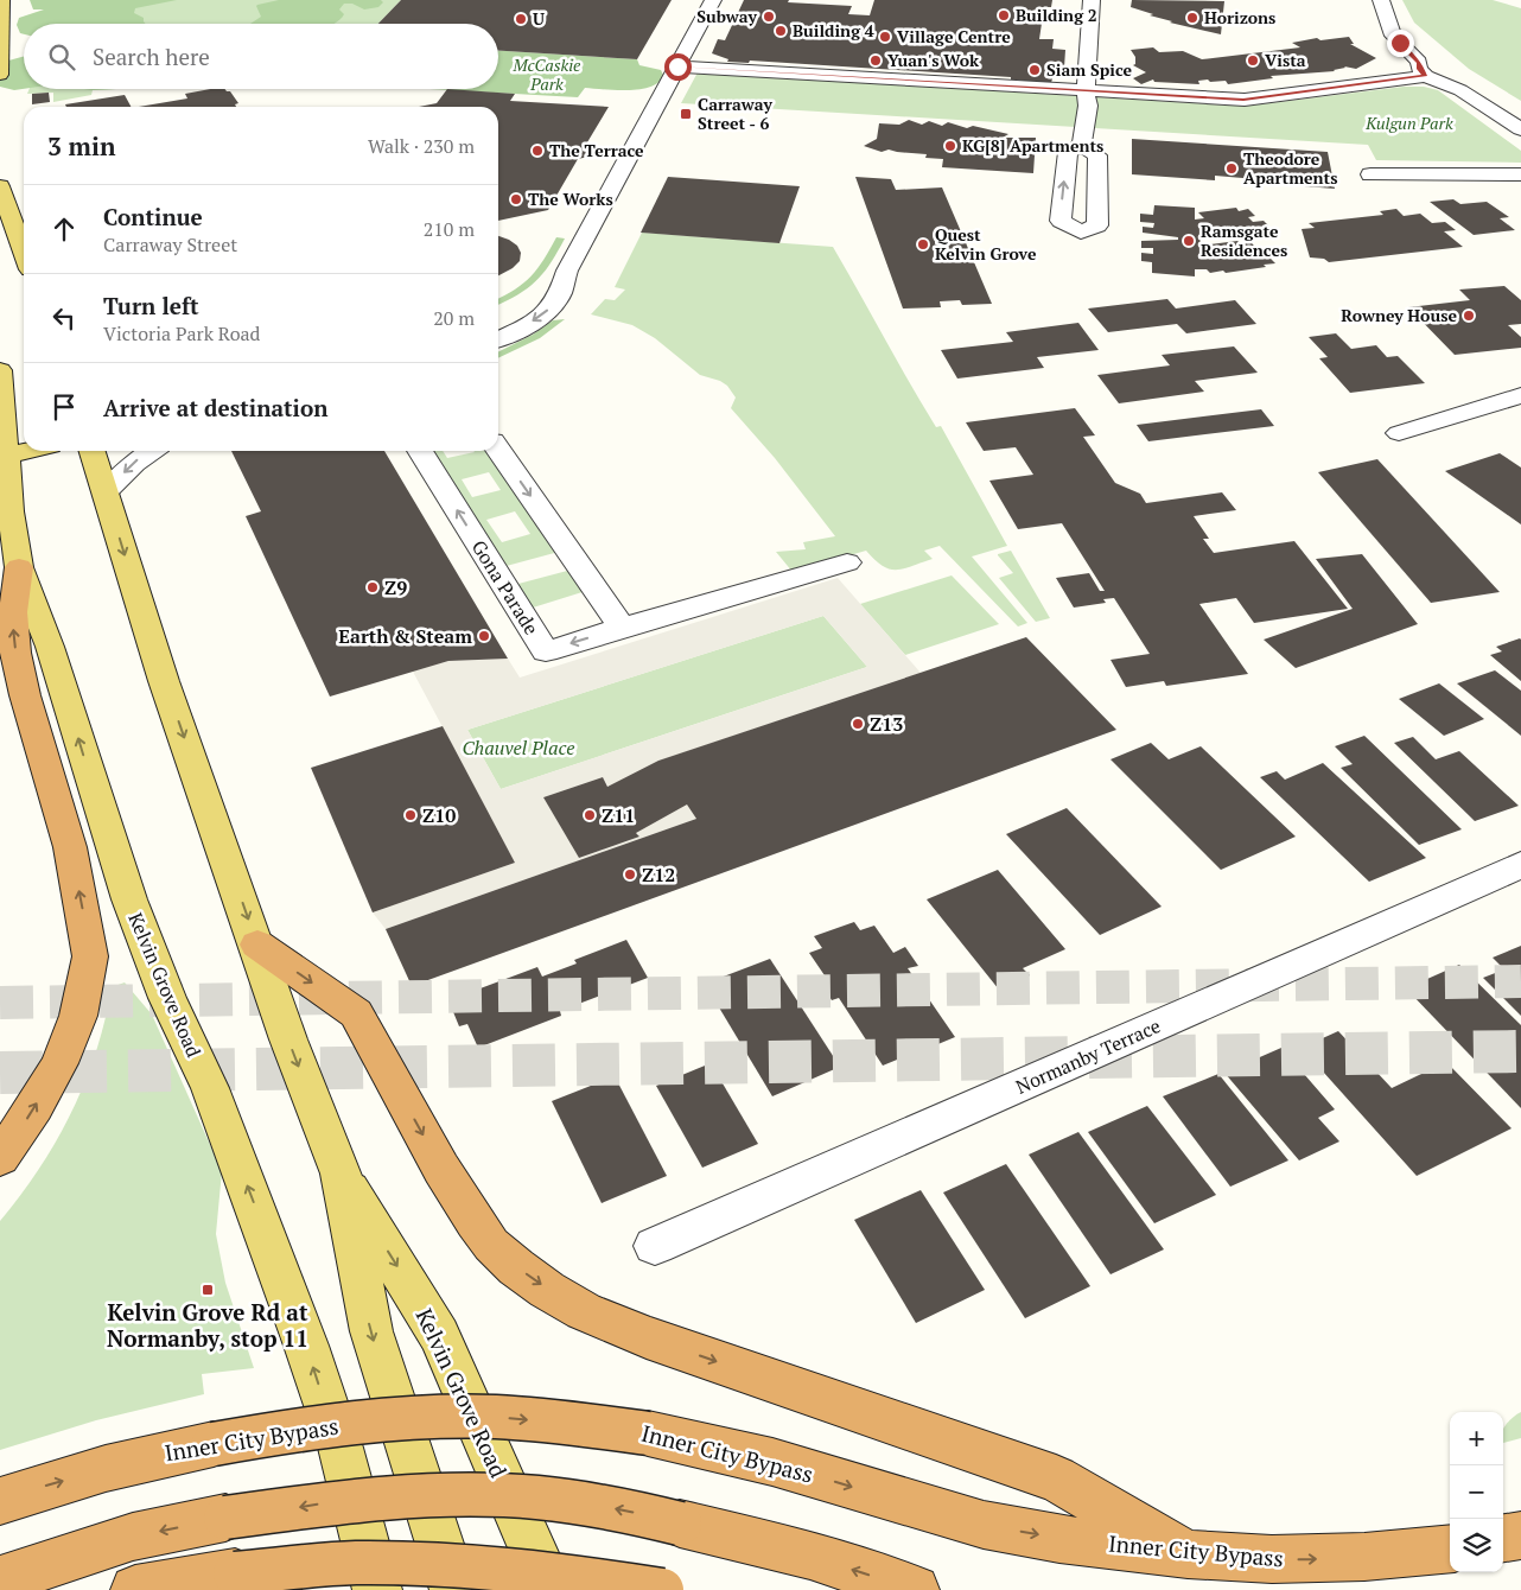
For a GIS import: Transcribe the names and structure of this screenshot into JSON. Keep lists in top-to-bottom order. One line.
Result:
{"streets":{"highway":["Inner City Bypass"],"main road":["Kelvin Grove Road"],"street":["Gona Parade","Normanby Terrace"]},"parks":["McCaskie Park","Kulgun Park","Chauvel Place"],"places":{"other":["Building 2","Subway","Horizons","U","Building 4","Village Centre","Yuan's Wok","Vista","Siam Spice","KG[8] Apartments","The Terrace","Theodore Apartments","The Works","Ramsgate Residences","Quest Kelvin Grove","Rowney House","Z9","Earth & Steam","Z13","Z10","Z11","Z12"],"transit":["Carraway Street - 6","Kelvin Grove Rd at Normanby, stop 11"]},"page":{"search":"Search here","heading":["3 min","Walk · 230 m"],"list":[["Continue","Carraway Street","210 m"],["Turn left","Victoria Park Road","20 m"],"Arrive at destination"],"map_buttons":["+","−"]}}
